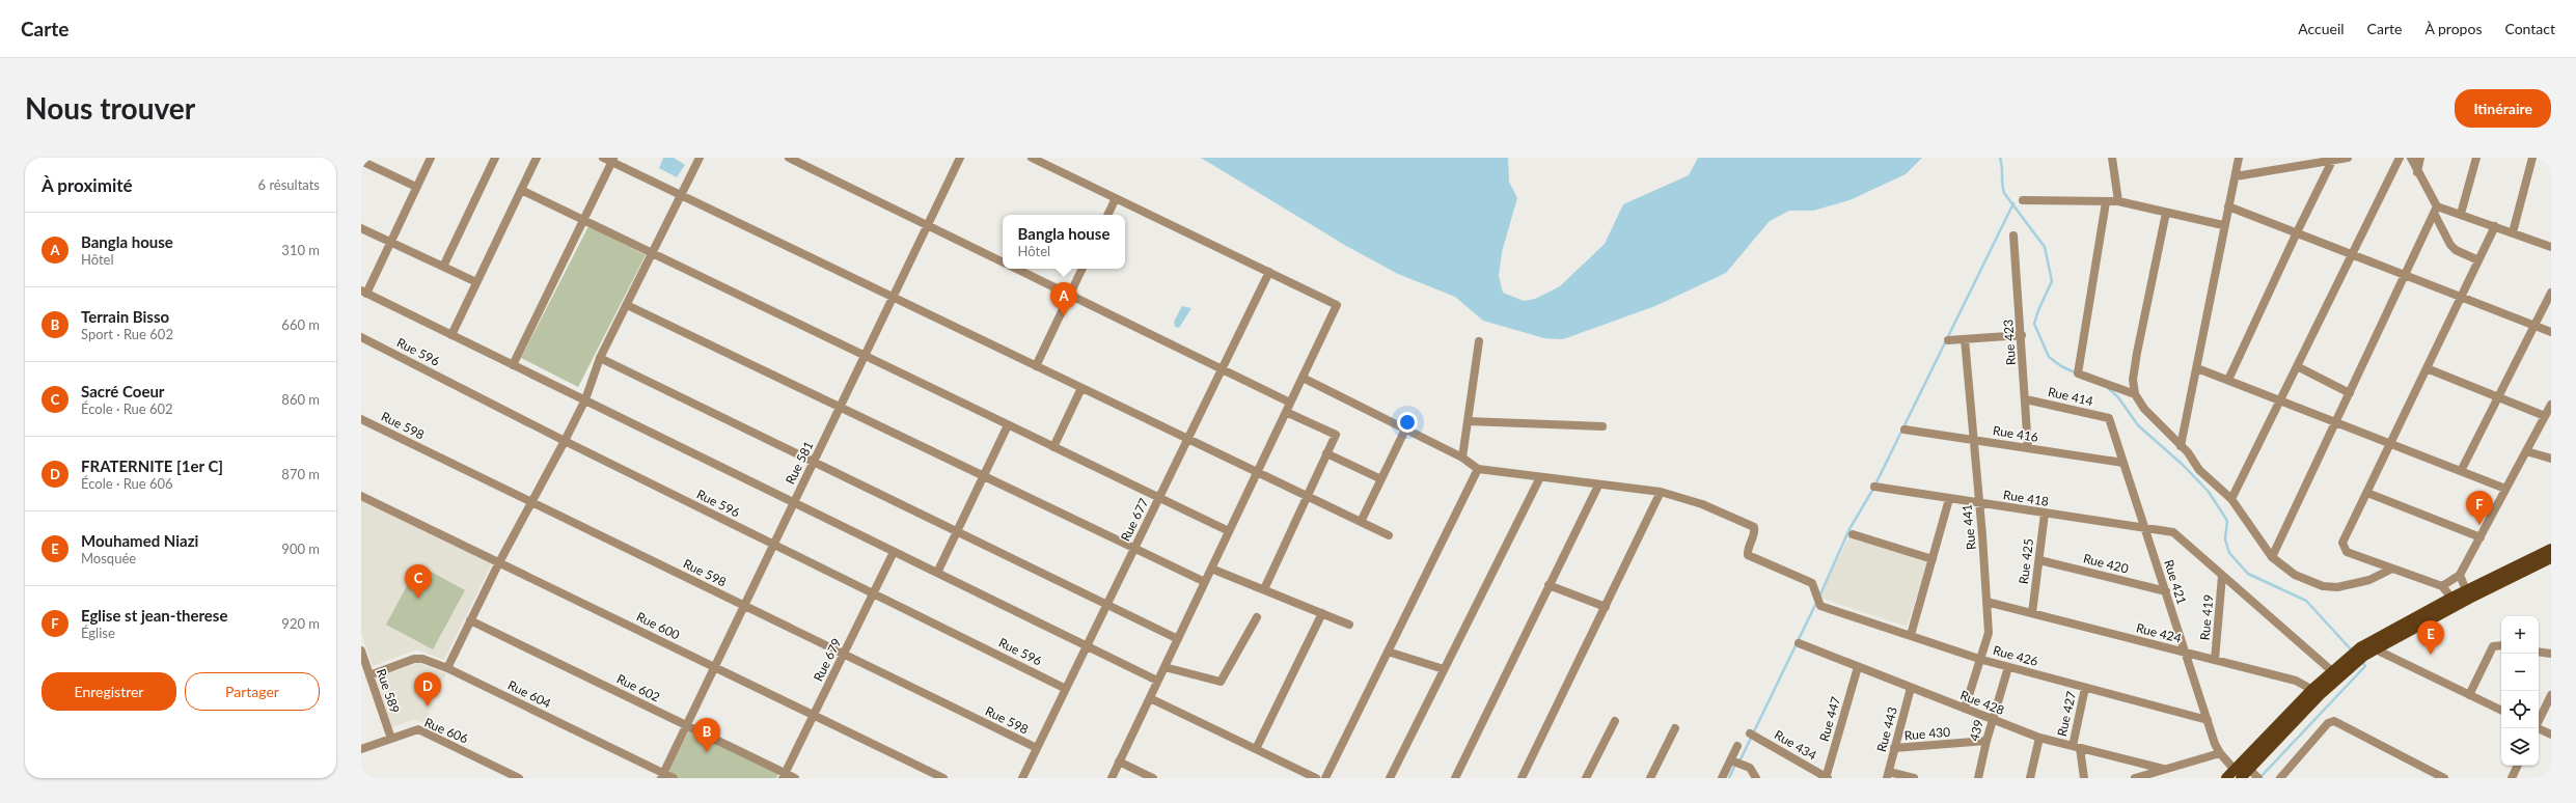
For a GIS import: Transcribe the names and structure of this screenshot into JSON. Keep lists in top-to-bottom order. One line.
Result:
{"streets":{"street":["Rue 423","Rue 596","Rue 414","Rue 598","Rue 416","Rue 581","Rue 418","Rue 677","Rue 441","Rue 425","Rue 420","Rue 421","Rue 419","Rue 600","Rue 424","Rue 426","Rue 679","Rue 602","Rue 589","Rue 604","Rue 428","Rue 427","Rue 447","Rue 443","Rue 606","439","Rue 430","Rue 434"]},"crossings":[["Rue 423","Rue 414"],["Rue 423","Rue 416"],["Rue 596","Rue 581"],["Rue 596","Rue 677"],["Rue 596","Rue 679"],["Rue 414","Rue 421"],["Rue 598","Rue 581"],["Rue 598","Rue 677"],["Rue 598","Rue 679"],["Rue 416","Rue 441"],["Rue 416","Rue 421"],["Rue 581","Rue 600"],["Rue 581","Rue 602"],["Rue 581","Rue 604"],["Rue 418","Rue 441"],["Rue 418","Rue 425"],["Rue 418","Rue 421"],["Rue 418","Rue 419"],["Rue 441","Rue 424"],["Rue 441","Rue 426"],["Rue 441","Rue 428"],["Rue 425","Rue 420"],["Rue 425","Rue 424"],["Rue 420","Rue 421"],["Rue 421","Rue 424"],["Rue 421","Rue 426"],["Rue 421","Rue 428"],["Rue 419","Rue 424"],["Rue 600","Rue 679"],["Rue 426","Rue 427"],["Rue 426","439"],["Rue 679","Rue 602"],["Rue 589","Rue 604"],["Rue 589","Rue 606"],["Rue 428","Rue 427"],["Rue 428","Rue 447"],["Rue 428","Rue 443"],["Rue 428","439"],["Rue 447","Rue 434"],["Rue 443","Rue 430"],["439","Rue 430"]],"page":{"header":"Carte","nav":["Accueil","Carte","À propos","Contact"],"buttons":["Itinéraire",["Enregistrer","Partager"]],"title":"Nous trouver","heading":["À proximité","6 résultats"],"list":[{"mark":"A","name":"Bangla house","note":"Hôtel","value":"310 m"},{"mark":"B","name":"Terrain Bisso","note":"Sport · Rue 602","value":"660 m"},{"mark":"C","name":"Sacré Coeur","note":"École · Rue 602","value":"860 m"},{"mark":"D","name":"FRATERNITE [1er C]","note":"École · Rue 606","value":"870 m"},{"mark":"E","name":"Mouhamed Niazi","note":"Mosquée","value":"900 m"},{"mark":"F","name":"Eglise st jean-therese","note":"Église","value":"920 m"}],"popup":["Bangla house","Hôtel"],"pins":["A","F","C","E","D","B"],"map_buttons":["+","−"]}}
